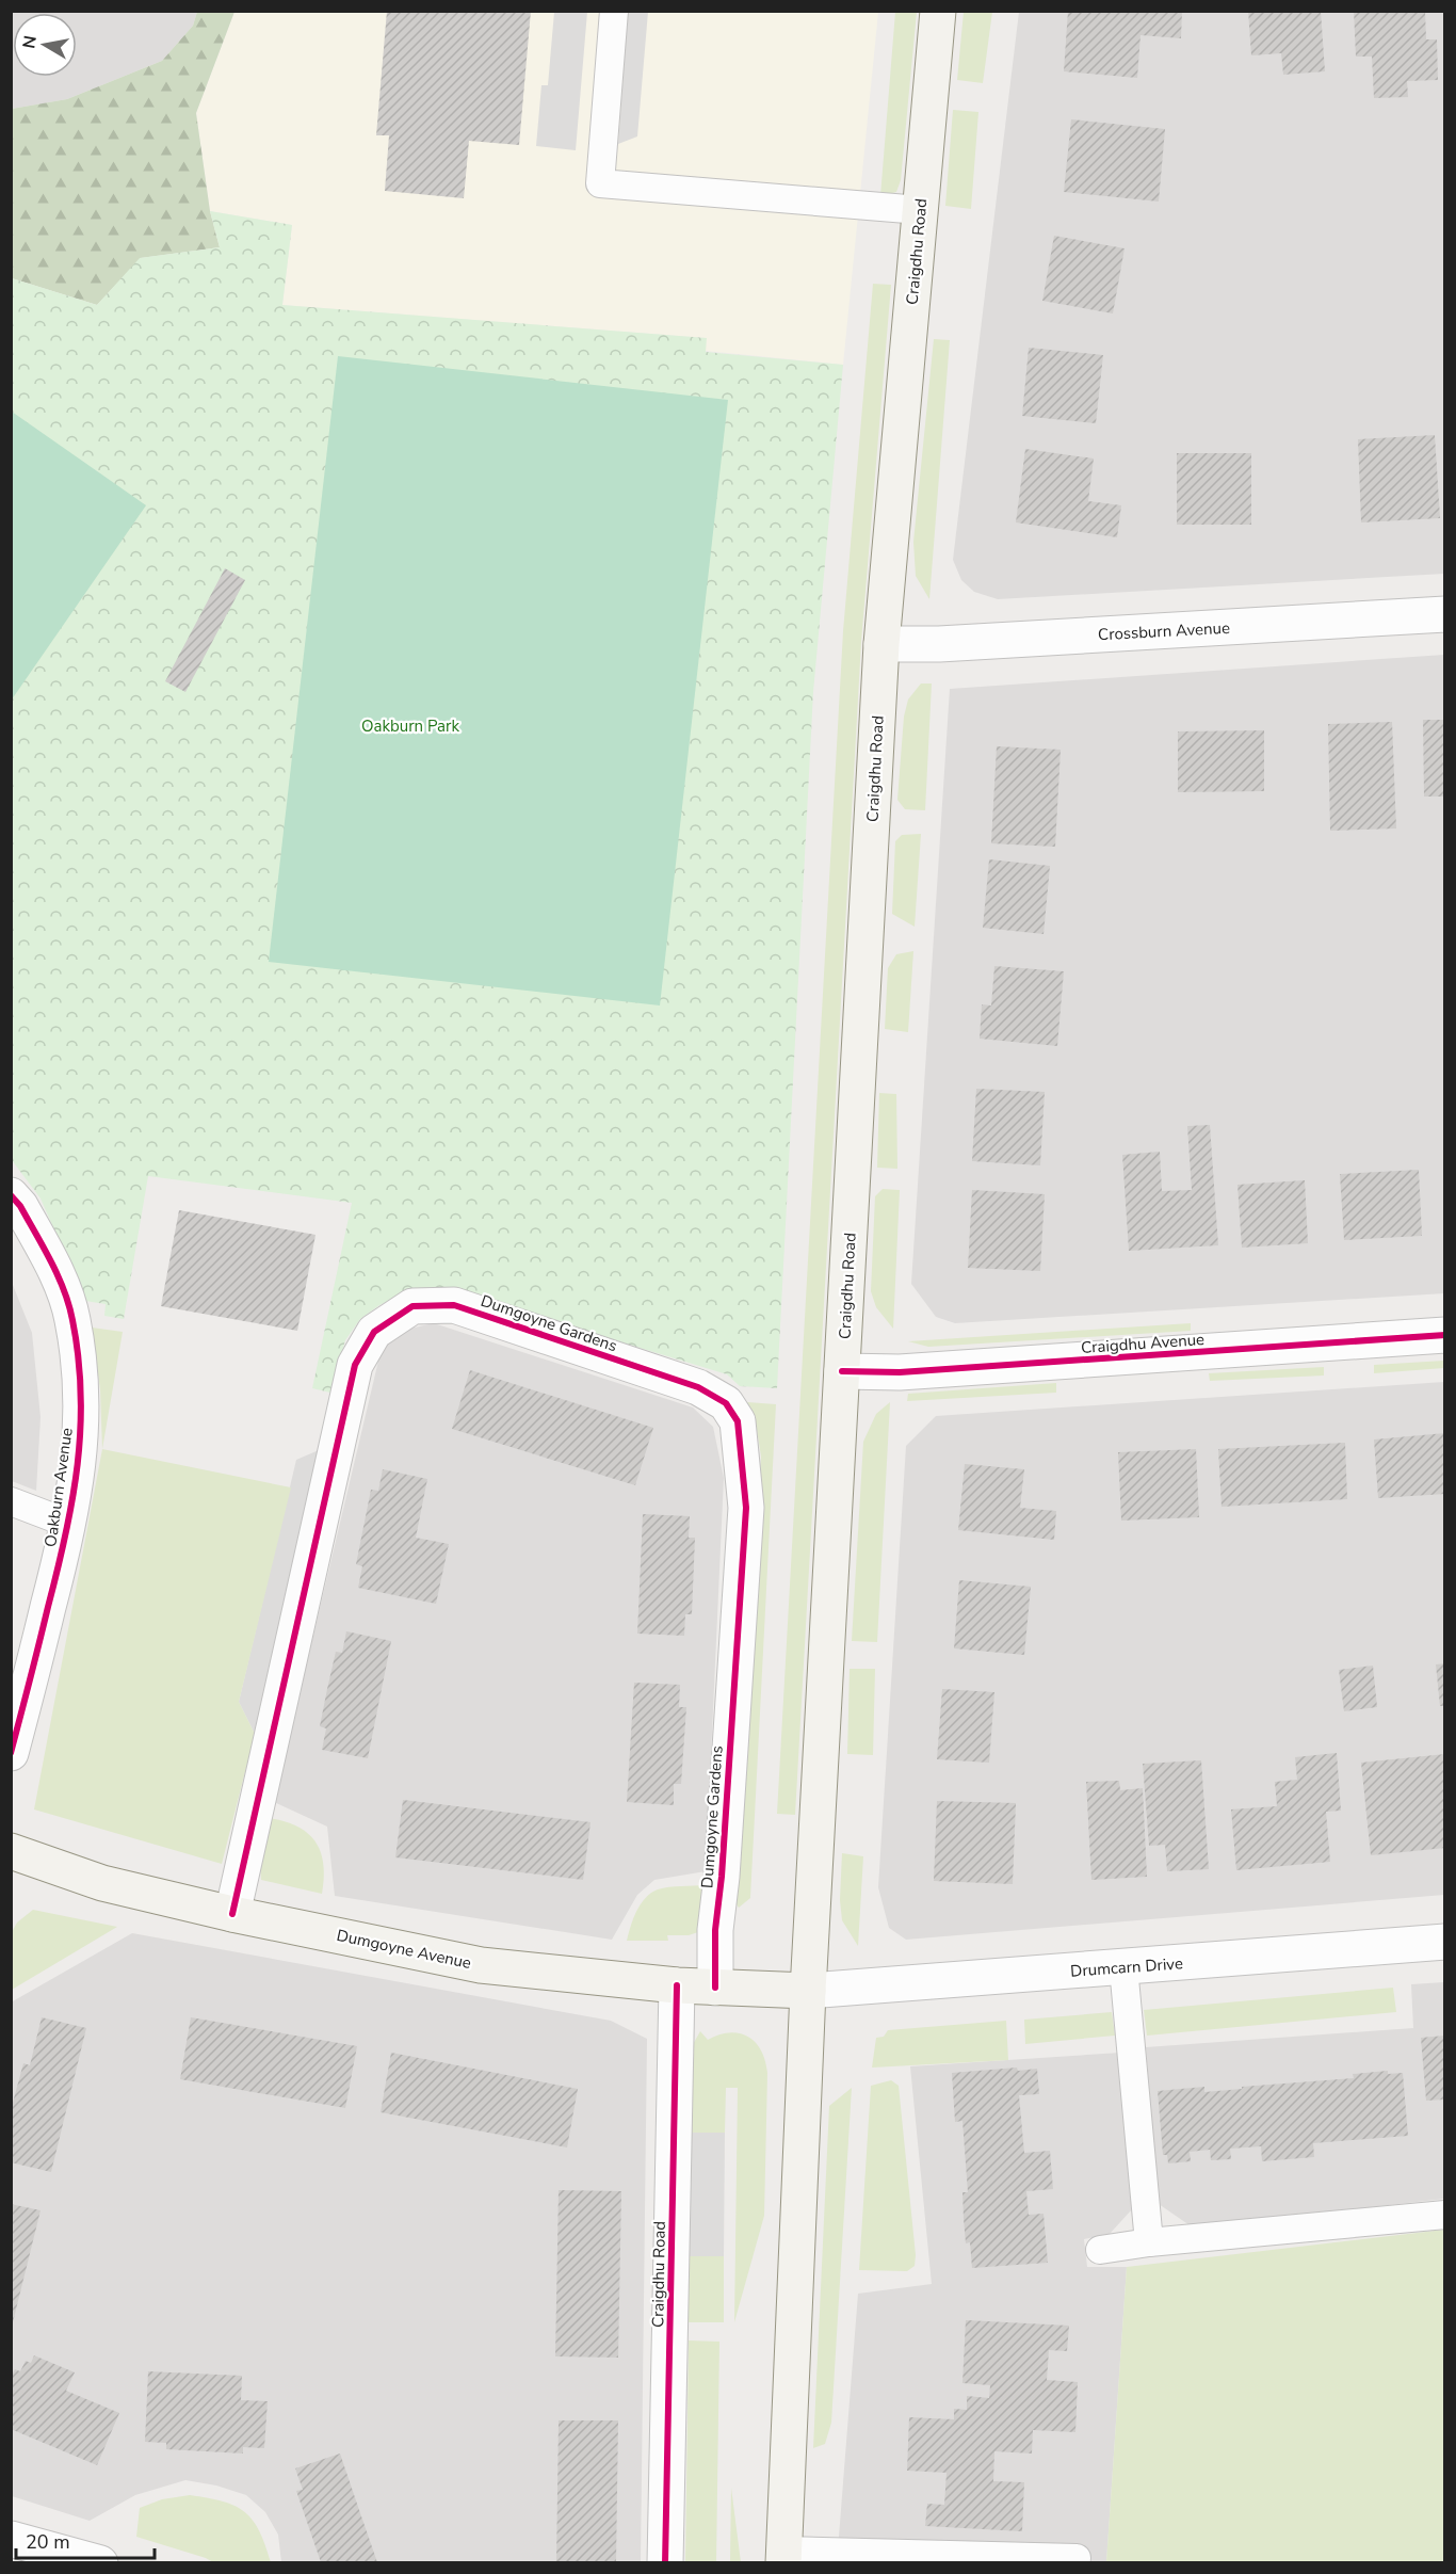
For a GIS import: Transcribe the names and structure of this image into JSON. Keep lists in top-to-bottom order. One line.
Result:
{"streets":{"main road":["Craigdhu Road","Dumgoyne Avenue"],"street":["Crossburn Avenue","Dumgoyne Gardens","Craigdhu Avenue","Oakburn Avenue","Drumcarn Drive"]},"crossings":[["Craigdhu Road","Crossburn Avenue"],["Craigdhu Road","Craigdhu Avenue"],["Craigdhu Road","Dumgoyne Avenue"],["Craigdhu Road","Drumcarn Drive"],["Dumgoyne Gardens","Dumgoyne Avenue"],["Dumgoyne Avenue","Drumcarn Drive"]],"parks":["Oakburn Park"],"scale_bar":"20 m","north":"left"}
